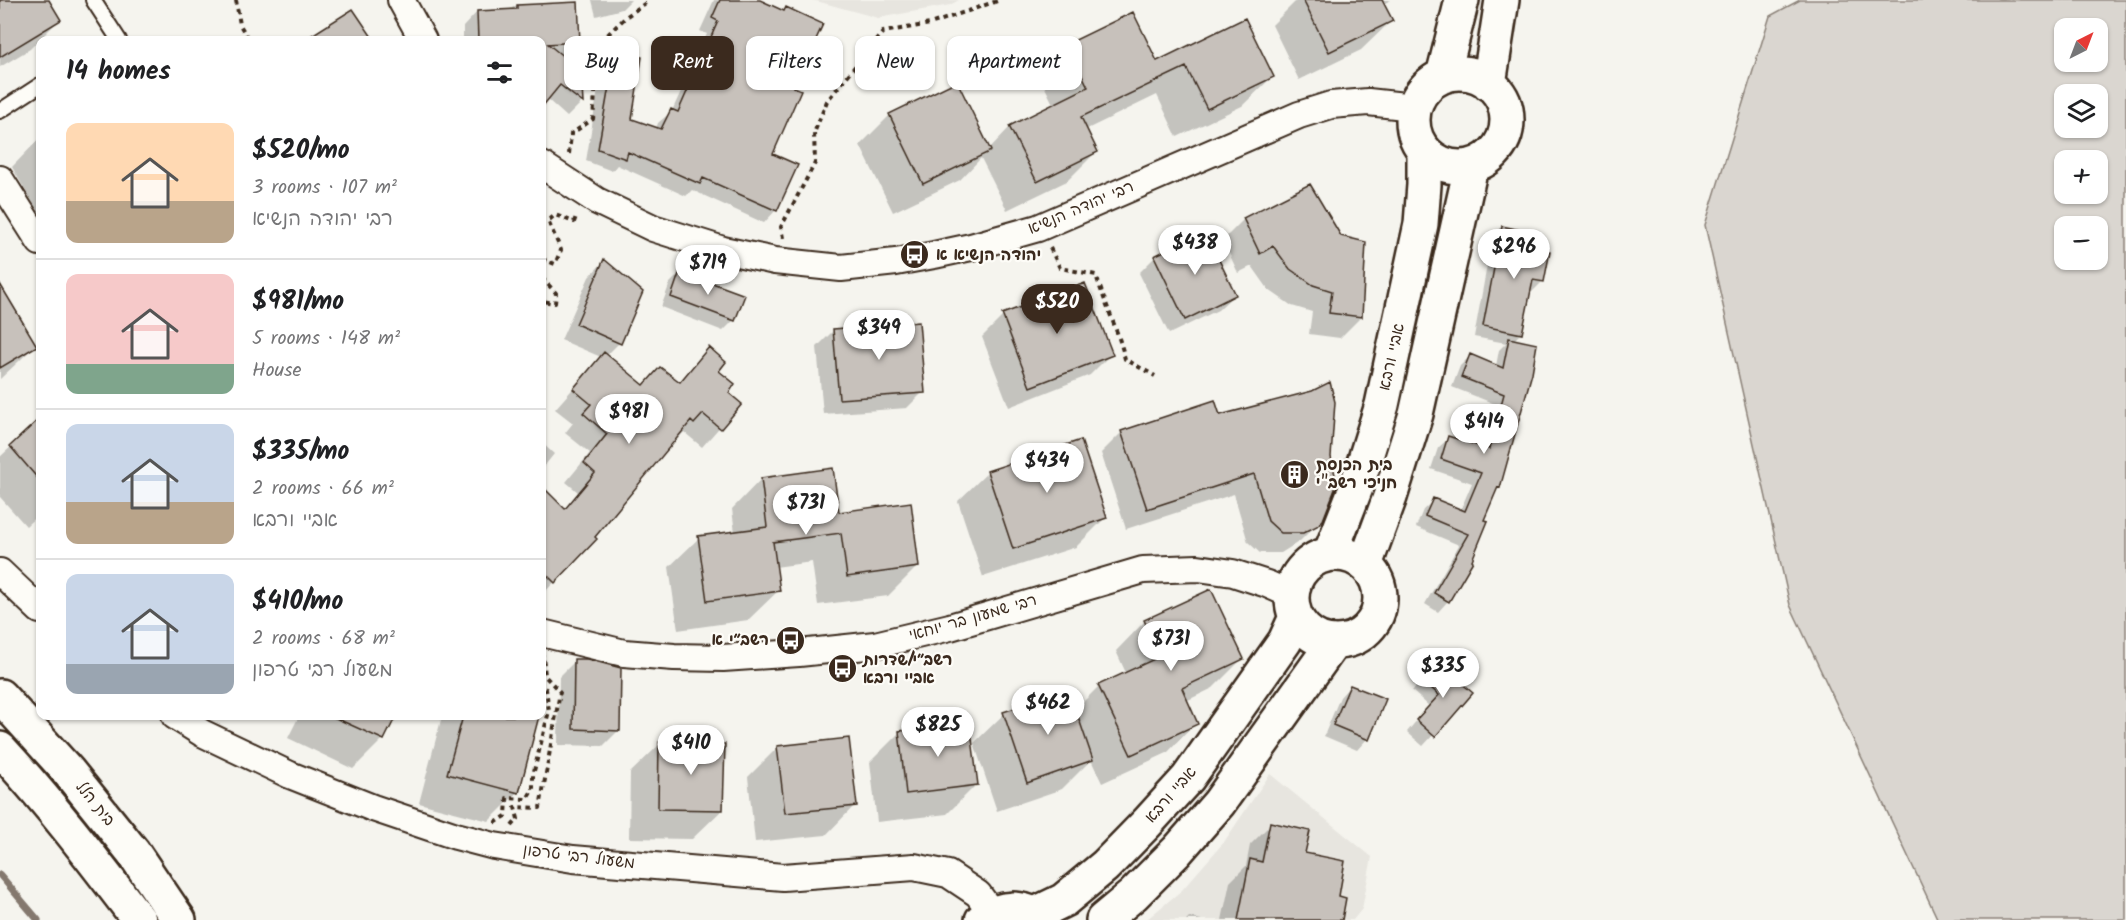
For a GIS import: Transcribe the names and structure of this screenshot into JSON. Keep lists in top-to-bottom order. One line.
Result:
{"streets":{"street":["רבי יהודה הנשיא","אביי ורבא","רבי שמעון בר יוחאי","בית הלל","משעול רבי טרפון"]},"crossings":[["רבי יהודה הנשיא","אביי ורבא"],["אביי ורבא","רבי שמעון בר יוחאי"]],"places":{"bus stop":["יהודה הנשיא א","רשב״י א","רשב״י/שדרות אביי ורבא"],"building":["בית הכנסת חניכי רשב\"י"]},"north":"top right","page":{"map_buttons":["+","−"],"chip":["Buy","Rent","Filters","New","Apartment"],"heading":"14 homes","list":[{"name":"$520/mo","note":"3 rooms · 107 m² · רבי יהודה הנשיא"},{"name":"$981/mo","note":"5 rooms · 148 m² · House"},{"name":"$335/mo","note":"2 rooms · 66 m² · אביי ורבא"},{"name":"$410/mo","note":"2 rooms · 68 m² · משעול רבי טרפון"}],"price":["$438","$296","$719","$520","$349","$981","$414","$434","$731","$731","$335","$462","$825","$410"]}}
